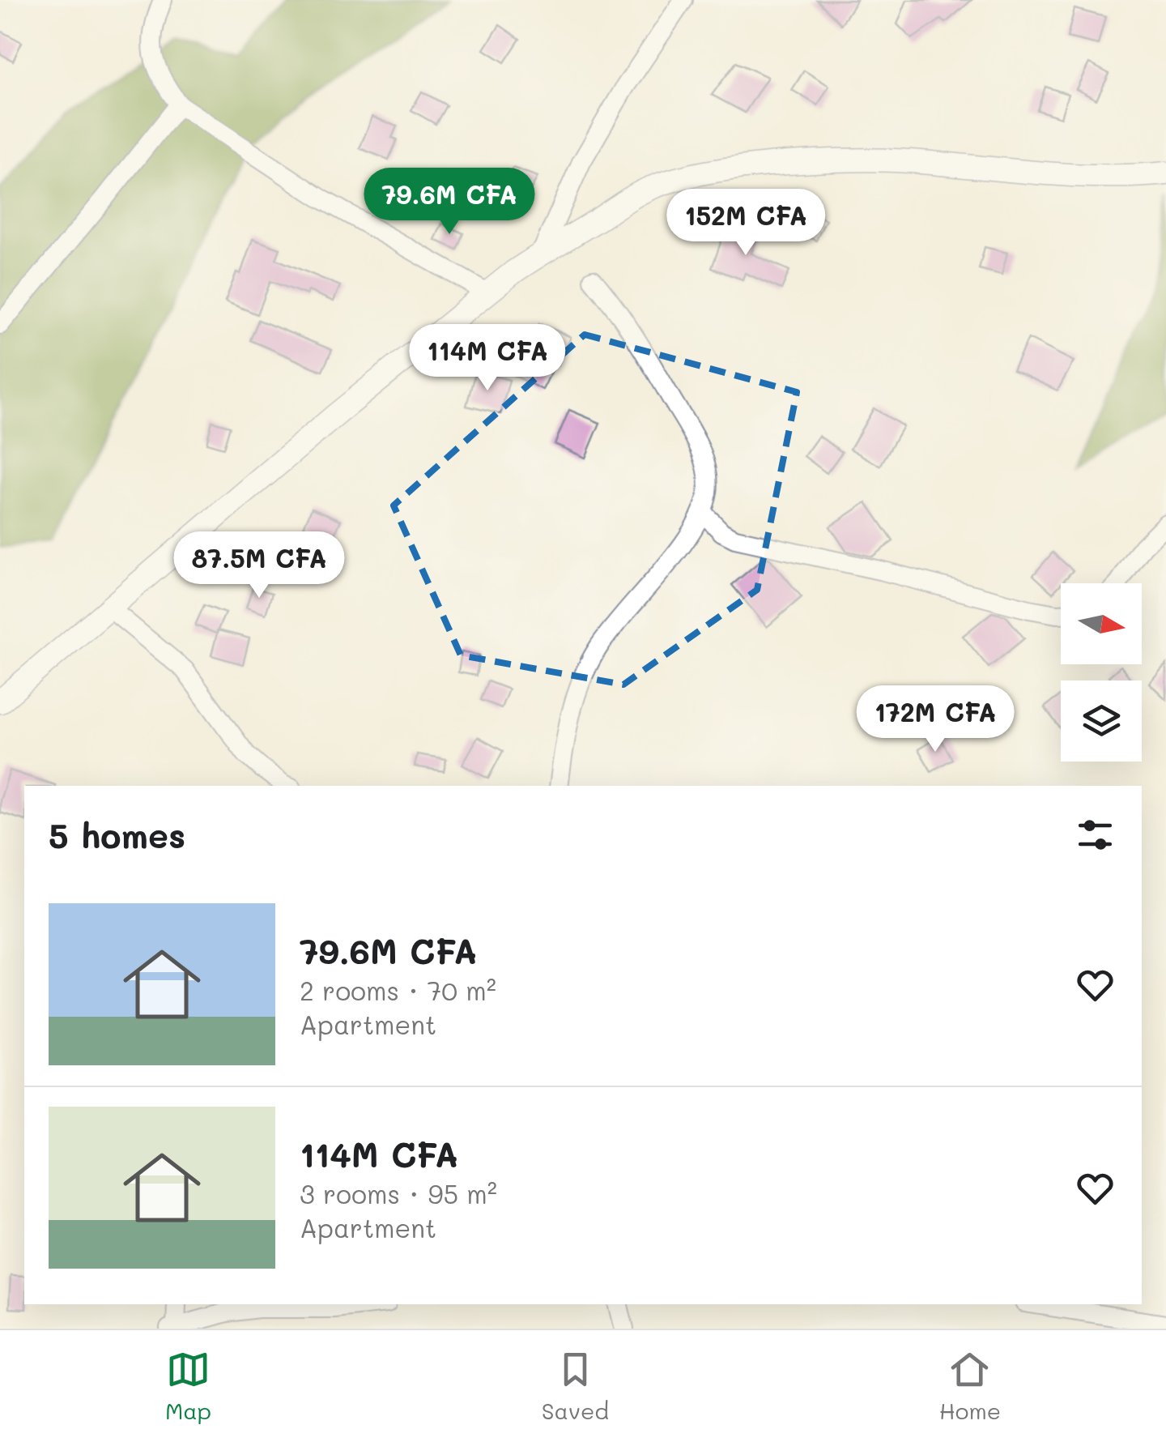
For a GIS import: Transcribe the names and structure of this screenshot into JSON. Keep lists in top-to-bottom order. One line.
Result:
{"north":"right","page":{"price":["79.6M CFA","152M CFA","114M CFA","87.5M CFA","172M CFA"],"heading":"5 homes","list":[{"name":"79.6M CFA","note":"2 rooms · 70 m² · Apartment"},{"name":"114M CFA","note":"3 rooms · 95 m² · Apartment"}],"tabs":["Map","Saved","Home"]}}
